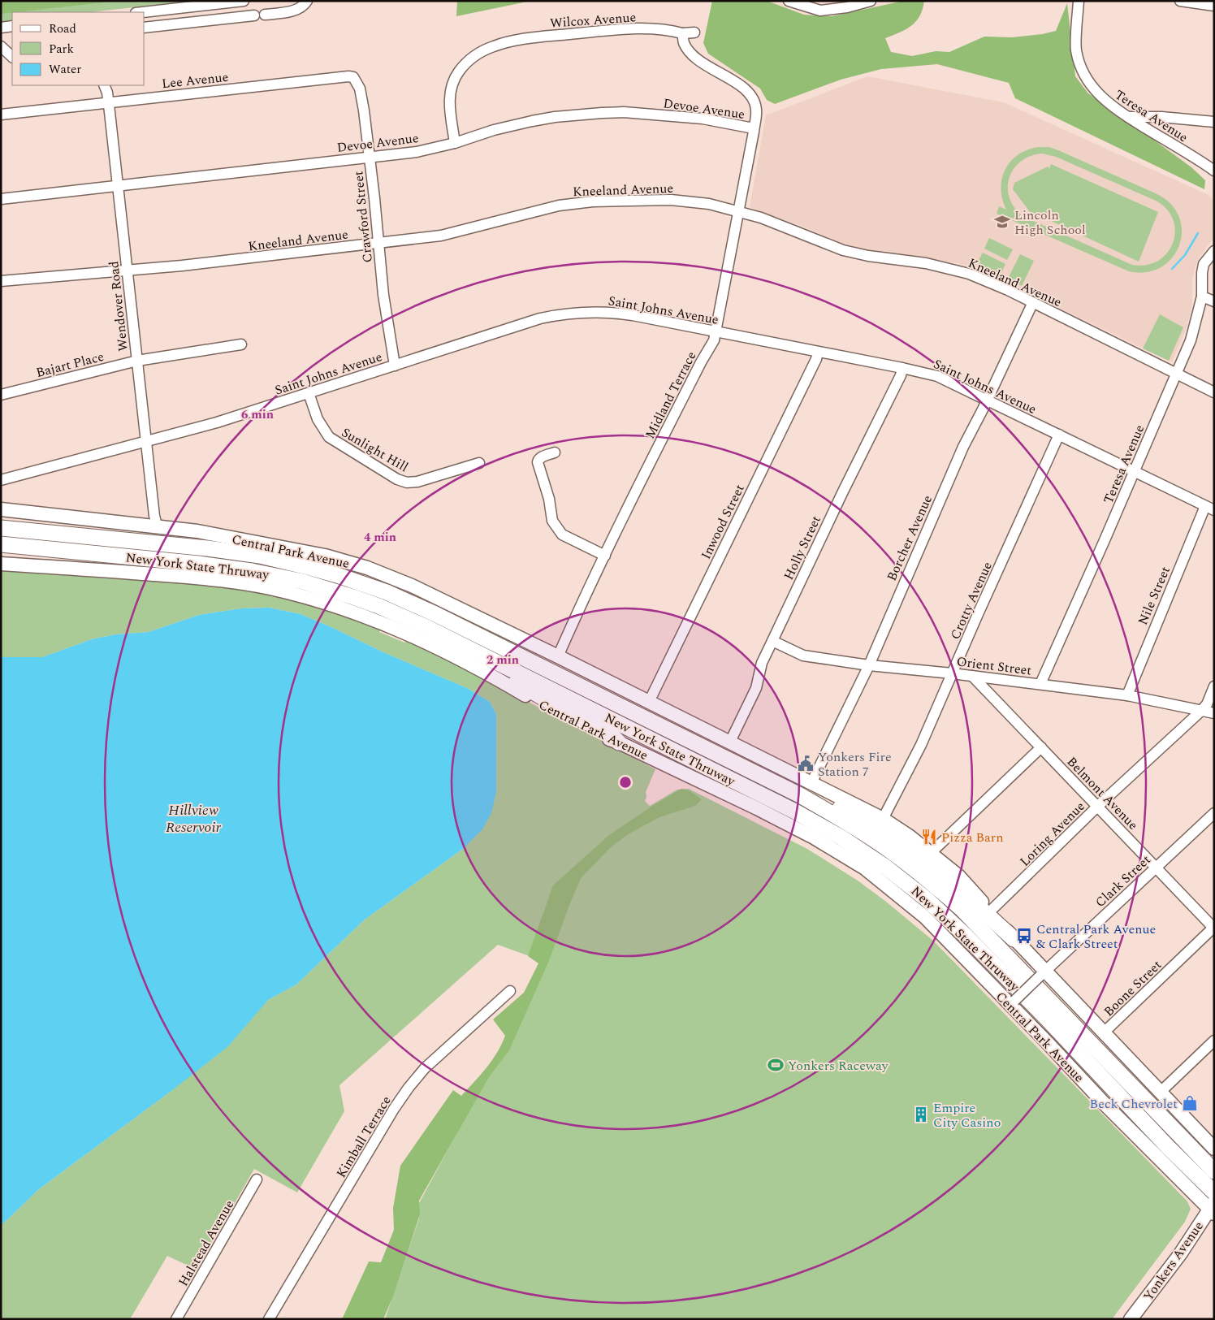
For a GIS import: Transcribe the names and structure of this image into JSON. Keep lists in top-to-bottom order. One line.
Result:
{"streets":{"highway":["New York State Thruway"],"main road":["Central Park Avenue","Yonkers Avenue"],"street":["Wilcox Avenue","Lee Avenue","Devoe Avenue","Teresa Avenue","Kneeland Avenue","Crawford Street","Wendover Road","Saint Johns Avenue","Bajart Place","Midland Terrace","Sunlight Hill","Inwood Street","Borcher Avenue","Holly Street","Nile Street","Crotty Avenue","Orient Street","Belmont Avenue","Loring Avenue","Clark Street","Boone Street","Kimball Terrace","Halstead Avenue"]},"crossings":[["Wilcox Avenue","Devoe Avenue"],["Lee Avenue","Crawford Street"],["Lee Avenue","Wendover Road"],["Devoe Avenue","Crawford Street"],["Devoe Avenue","Wendover Road"],["Devoe Avenue","Midland Terrace"],["Teresa Avenue","Kneeland Avenue"],["Teresa Avenue","Saint Johns Avenue"],["Teresa Avenue","Orient Street"],["Kneeland Avenue","Crawford Street"],["Kneeland Avenue","Wendover Road"],["Kneeland Avenue","Midland Terrace"],["Kneeland Avenue","Borcher Avenue"],["Crawford Street","Saint Johns Avenue"],["Wendover Road","Saint Johns Avenue"],["Wendover Road","Bajart Place"],["Wendover Road","Central Park Avenue"],["Saint Johns Avenue","Midland Terrace"],["Saint Johns Avenue","Sunlight Hill"],["Saint Johns Avenue","Inwood Street"],["Saint Johns Avenue","Borcher Avenue"],["Saint Johns Avenue","Holly Street"],["Saint Johns Avenue","Nile Street"],["Saint Johns Avenue","Crotty Avenue"],["Midland Terrace","Central Park Avenue"],["Inwood Street","Central Park Avenue"],["Borcher Avenue","Central Park Avenue"],["Borcher Avenue","Orient Street"],["Holly Street","Central Park Avenue"],["Holly Street","Orient Street"],["Central Park Avenue","New York State Thruway"],["Central Park Avenue","Crotty Avenue"],["Central Park Avenue","Loring Avenue"],["Central Park Avenue","Clark Street"],["Central Park Avenue","Boone Street"],["Central Park Avenue","Yonkers Avenue"],["New York State Thruway","Yonkers Avenue"],["Nile Street","Orient Street"],["Crotty Avenue","Orient Street"],["Orient Street","Belmont Avenue"],["Orient Street","Loring Avenue"],["Belmont Avenue","Loring Avenue"],["Belmont Avenue","Clark Street"],["Belmont Avenue","Boone Street"]],"water":["Hillview Reservoir"],"places":{"school or university":["Lincoln High School"],"public building":["Yonkers Fire Station 7"],"restaurant":["Pizza Barn"],"bus stop":["Central Park Avenue & Clark Street"],"sports":["Yonkers Raceway"],"shop":["Beck Chevrolet"],"building":["Empire City Casino"]},"legend":["Road","Park","Water"],"rings":["6 min","4 min","2 min"]}
